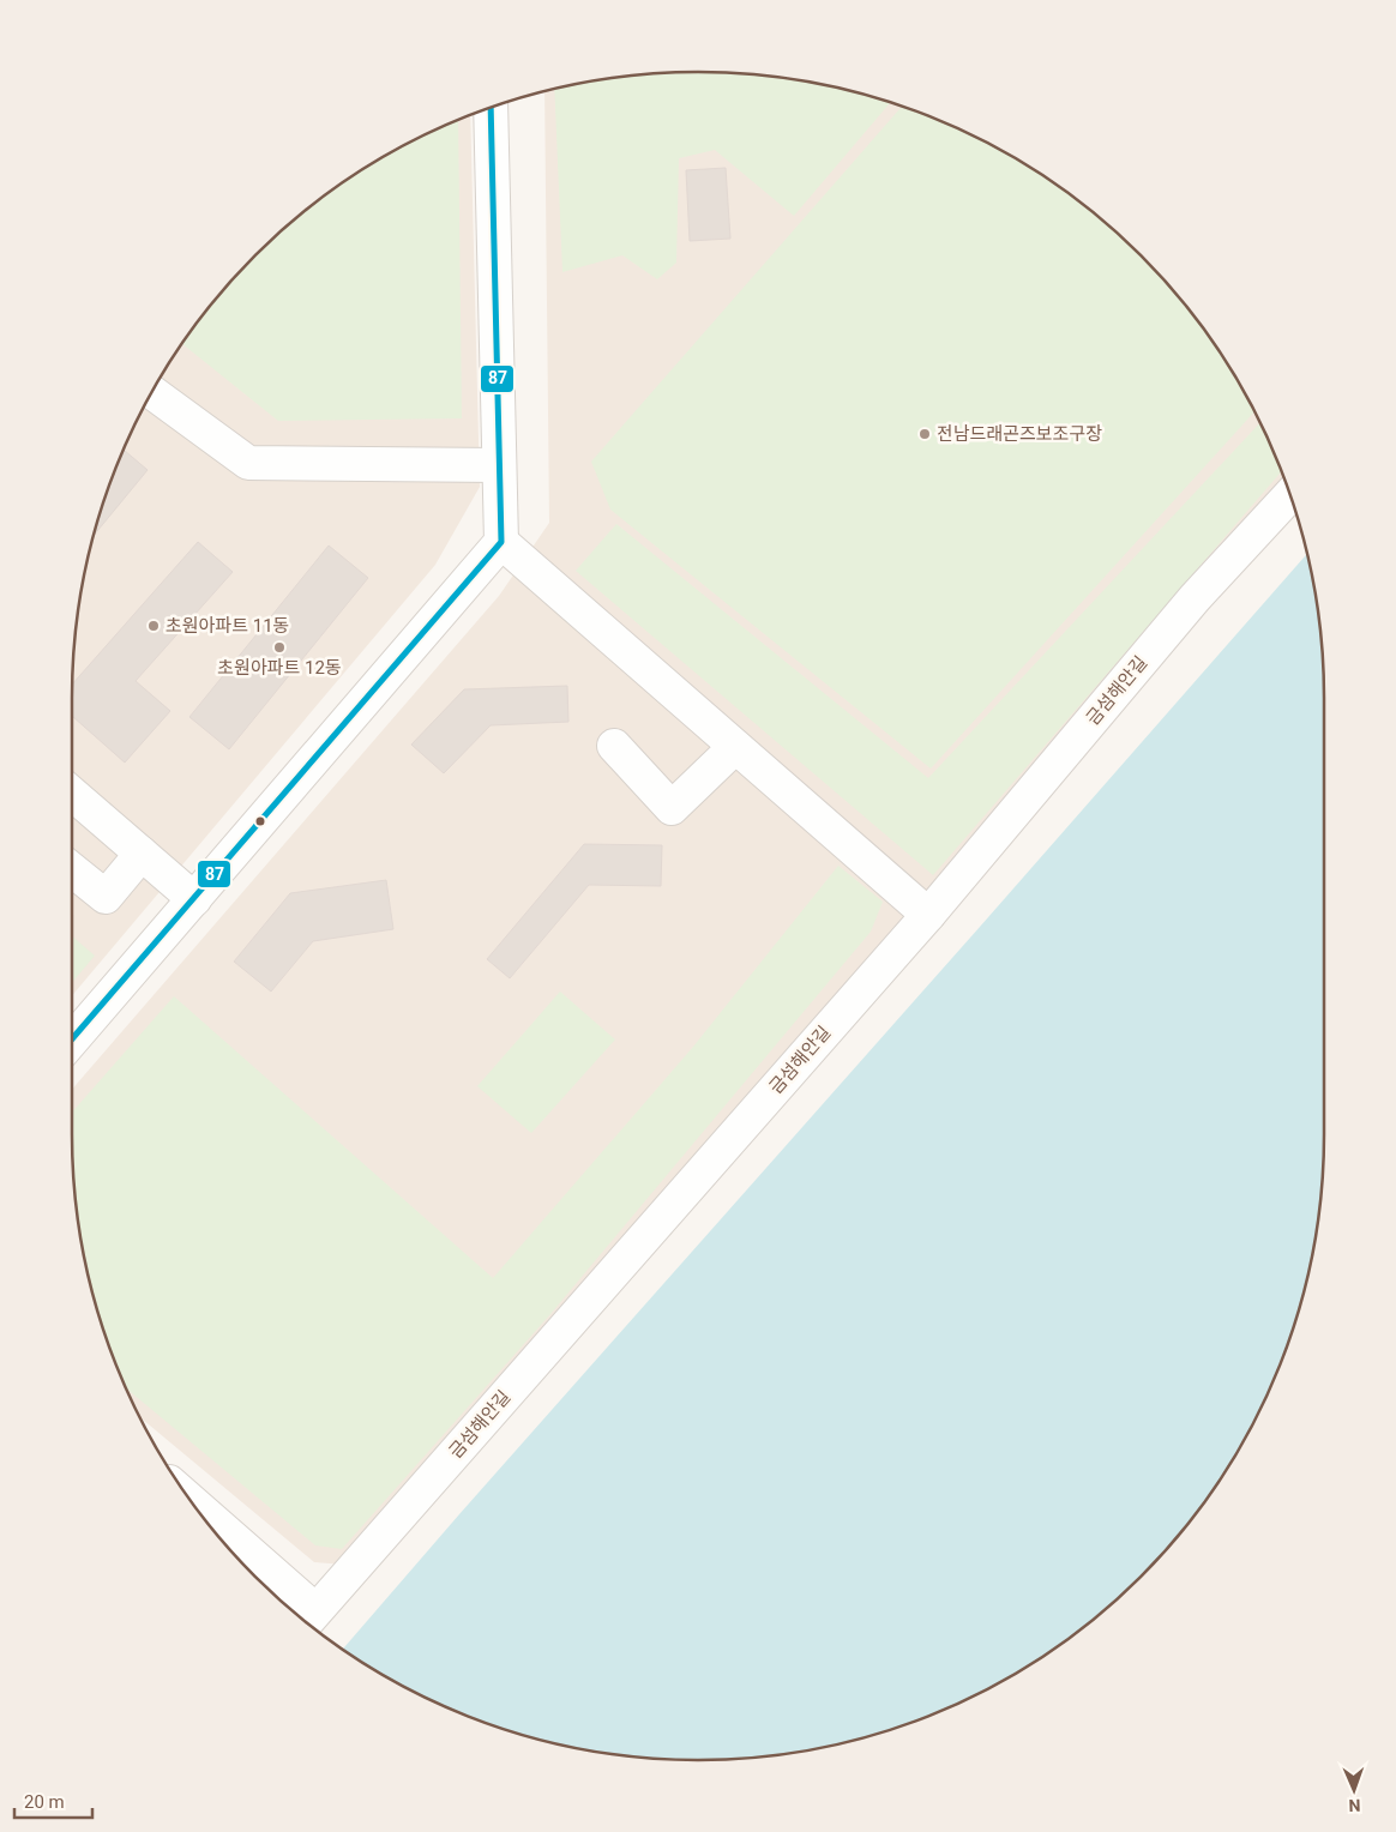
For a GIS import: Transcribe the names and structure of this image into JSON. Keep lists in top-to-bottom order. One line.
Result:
{"streets":{"street":["금섬해안길"]},"places":["전남드래곤즈보조구장","초원아파트 11동","초원아파트 12동"],"lines":["transit line 87"],"scale_bar":"20 m","north":"bottom"}
